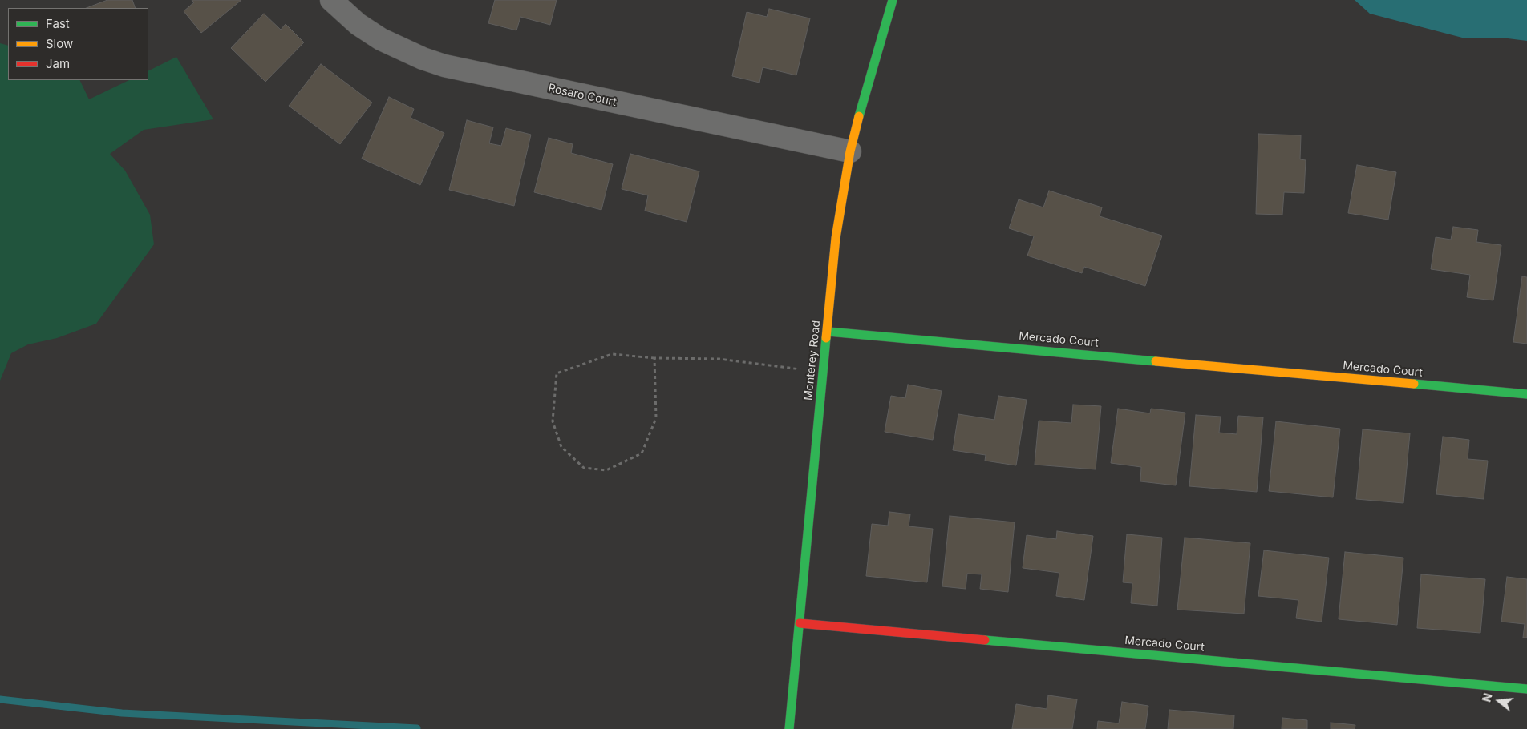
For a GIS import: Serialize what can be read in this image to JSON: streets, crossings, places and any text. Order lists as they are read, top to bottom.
{
  "streets": {
    "street": ["Rosaro Court", "Mercado Court", "Monterey Road"]
  },
  "crossings": [
    ["Rosaro Court", "Monterey Road"],
    ["Mercado Court", "Monterey Road"]
  ],
  "legend": ["Fast", "Slow", "Jam"],
  "north": "left"
}
